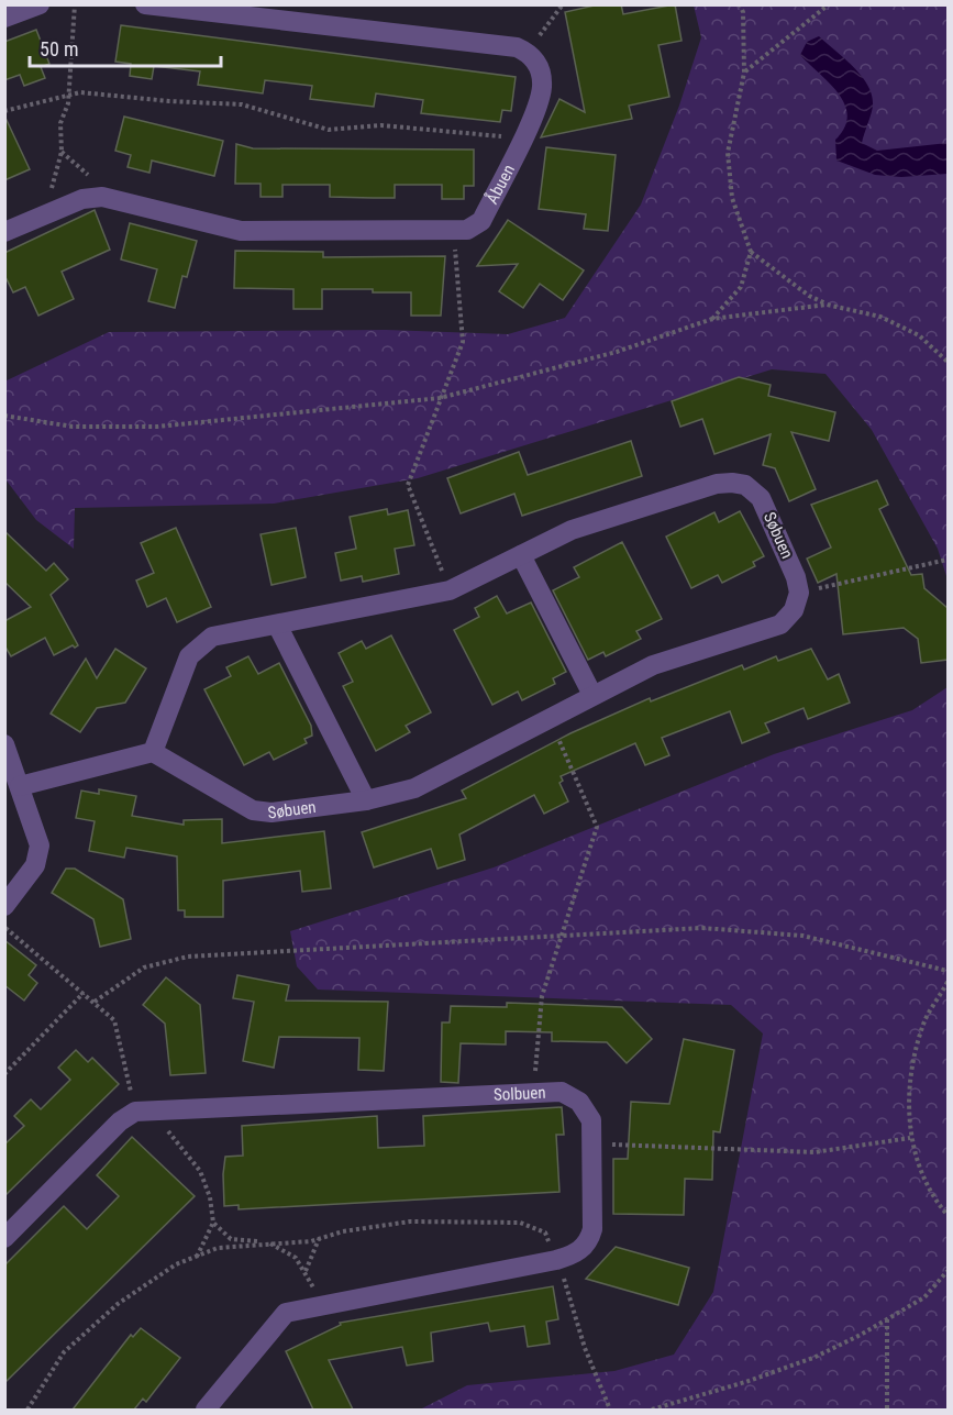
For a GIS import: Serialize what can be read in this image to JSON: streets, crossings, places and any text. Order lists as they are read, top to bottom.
{
  "streets": {
    "street": ["Åbuen", "Søbuen", "Solbuen"]
  },
  "scale_bar": "50 m"
}
